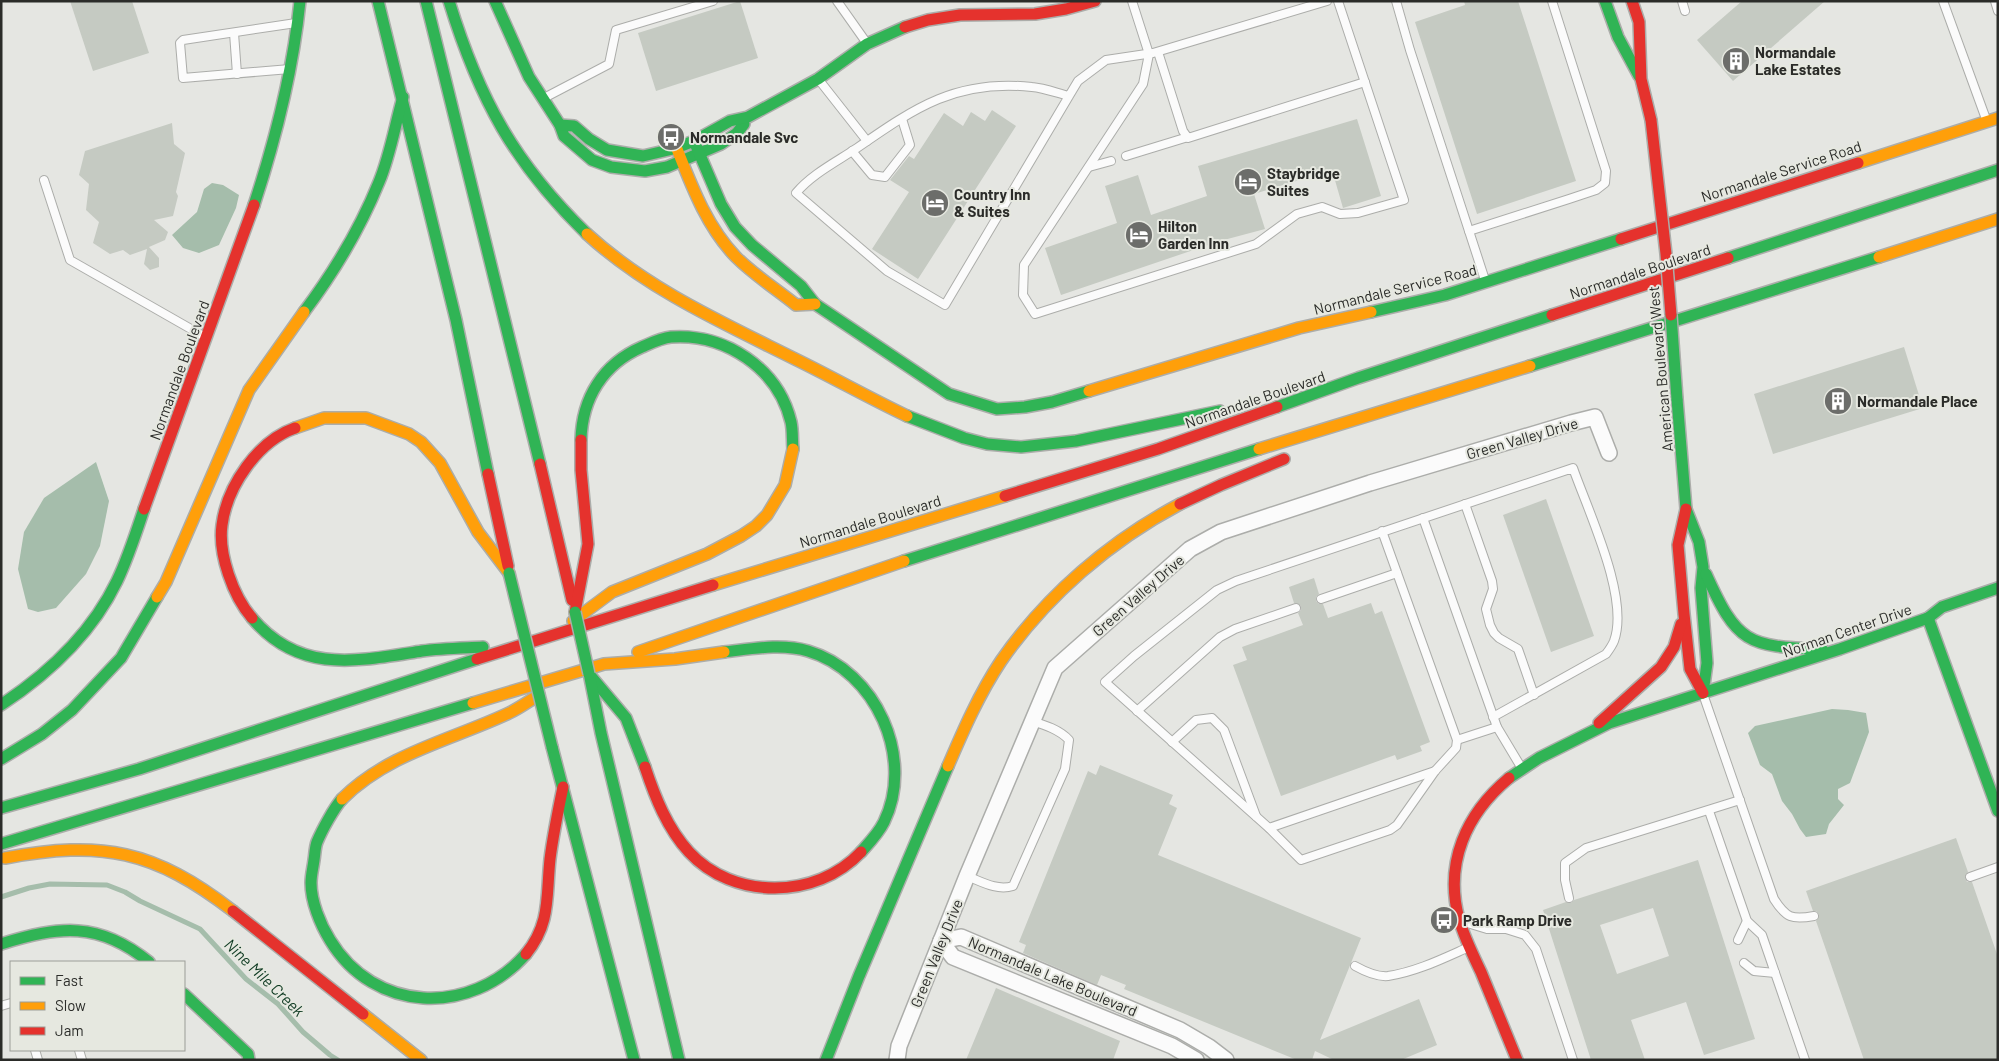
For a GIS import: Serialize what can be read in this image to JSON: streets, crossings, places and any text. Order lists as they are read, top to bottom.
{
  "streets": {
    "main road": [
      "Normandale Service Road",
      "Normandale Boulevard",
      "American Boulevard West",
      "Norman Center Drive"
    ],
    "street": ["Green Valley Drive", "Normandale Lake Boulevard"]
  },
  "crossings": [
    ["American Boulevard West", "Norman Center Drive"],
    ["Green Valley Drive", "Normandale Lake Boulevard"]
  ],
  "water": ["Nine Mile Creek"],
  "places": {
    "building": ["Normandale Lake Estates", "Normandale Place"],
    "bus stop": ["Normandale Svc", "Park Ramp Drive"],
    "hotel": ["Staybridge Suites", "Country Inn & Suites", "Hilton Garden Inn"]
  },
  "legend": ["Fast", "Slow", "Jam"]
}
